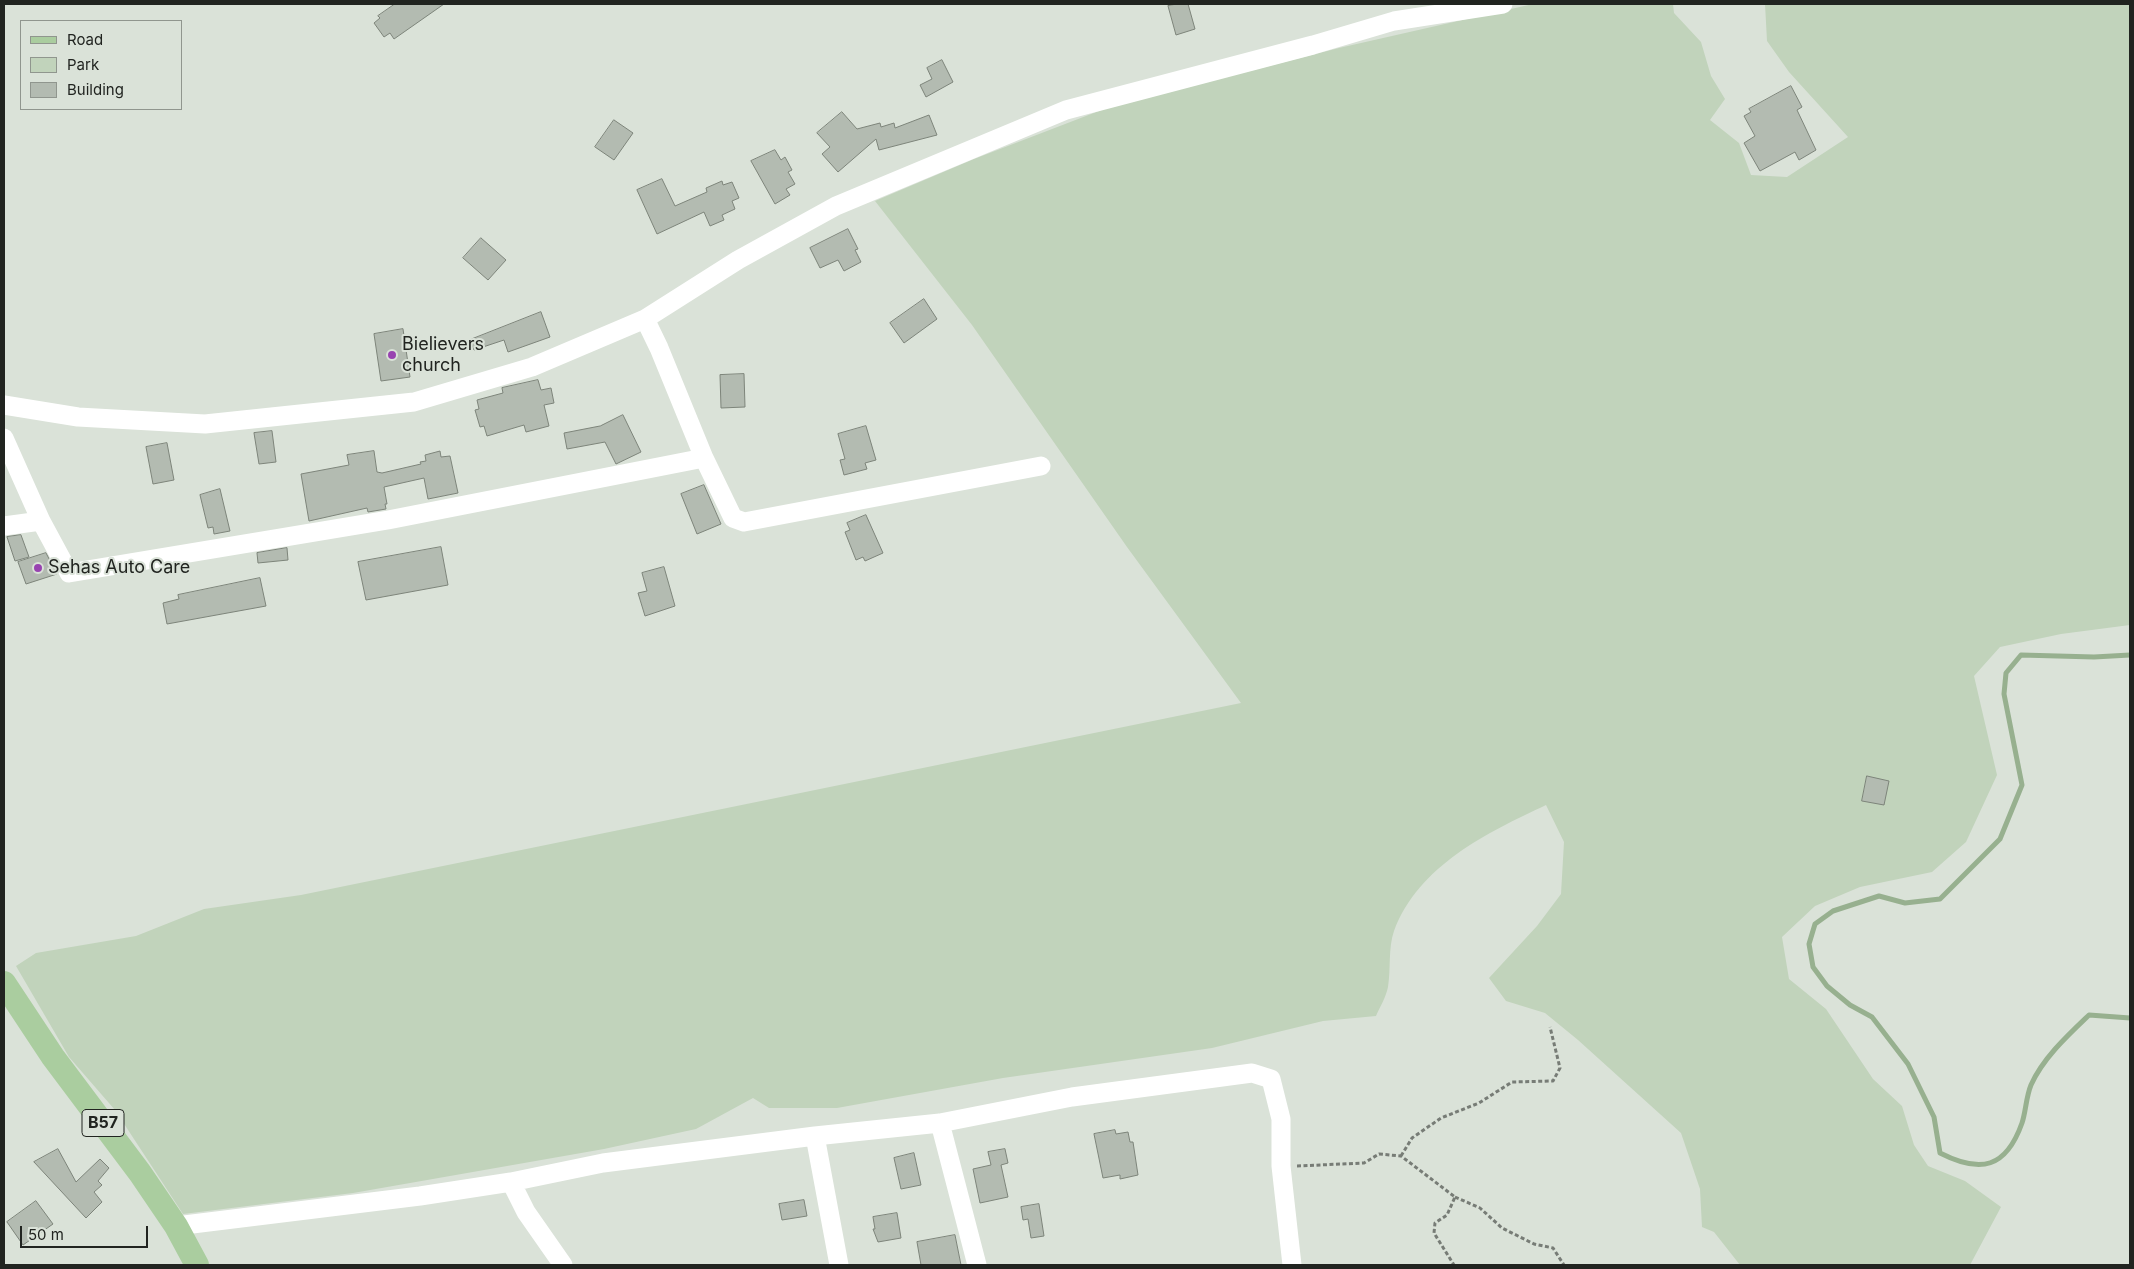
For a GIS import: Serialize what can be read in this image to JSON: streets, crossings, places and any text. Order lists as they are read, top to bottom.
{
  "streets": {
    "main road": ["B57"]
  },
  "places": ["Bielievers church", "Sehas Auto Care"],
  "legend": ["Road", "Park", "Building"],
  "scale_bar": "50 m"
}
